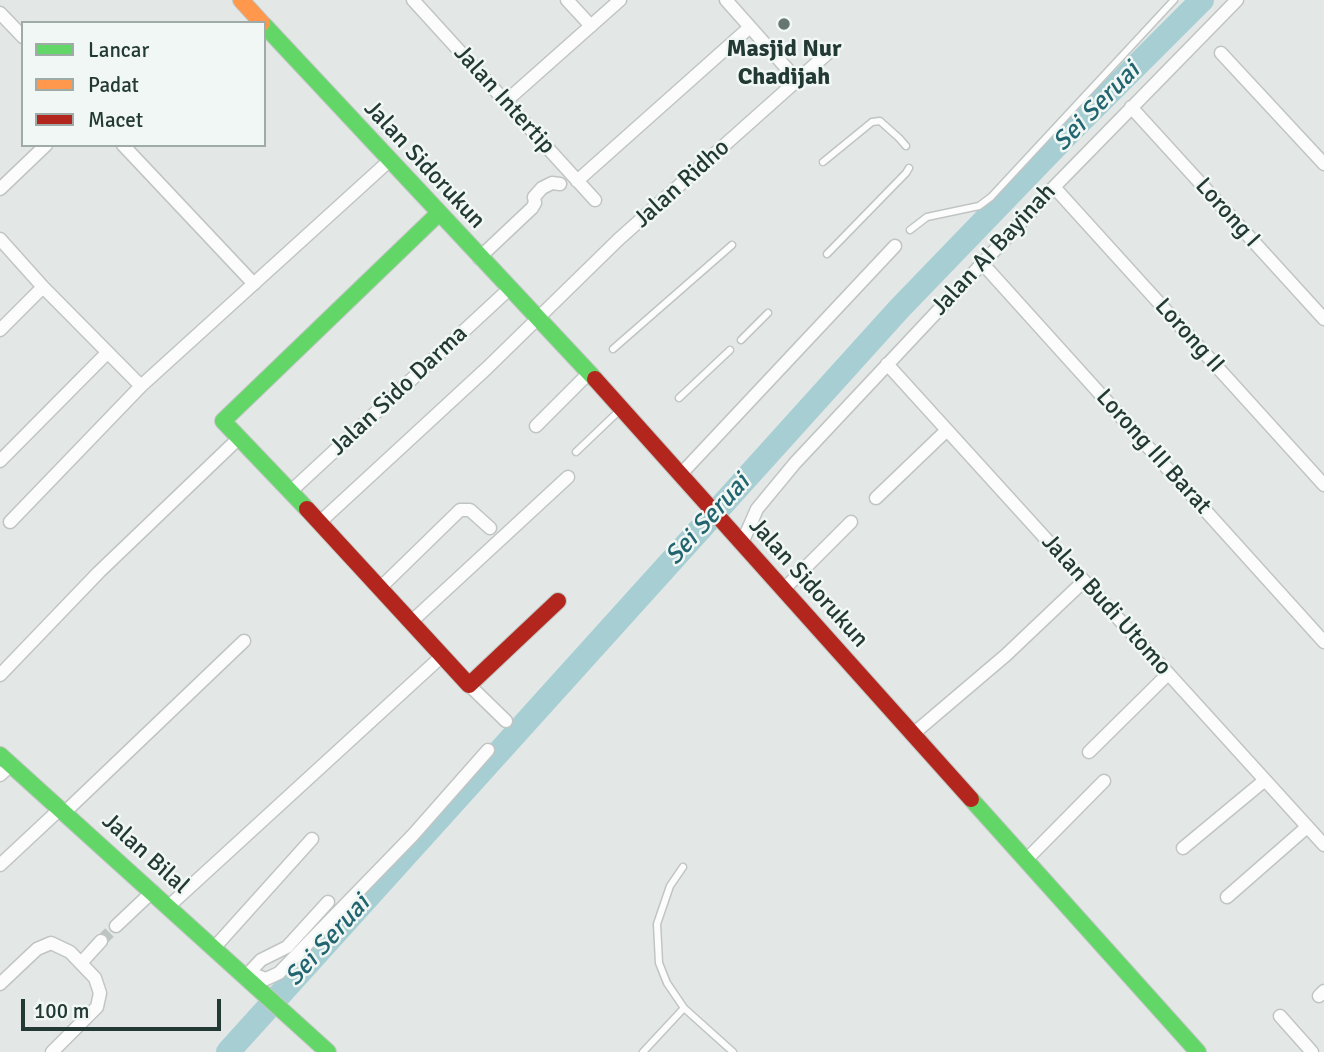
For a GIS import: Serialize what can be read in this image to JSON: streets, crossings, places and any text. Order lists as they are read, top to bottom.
{
  "streets": {
    "street": [
      "Jalan Intertip",
      "Jalan Sidorukun",
      "Jalan Ridho",
      "Lorong I",
      "Jalan AI Bayinah",
      "Lorong II",
      "Jalan Sido Darma",
      "Lorong III Barat",
      "Jalan Budi Utomo",
      "Jalan Bilal"
    ]
  },
  "crossings": [
    ["Jalan Sidorukun", "Jalan Ridho"],
    ["Jalan Sidorukun", "Jalan AI Bayinah"],
    ["Jalan Sidorukun", "Jalan Sido Darma"],
    ["Lorong I", "Jalan AI Bayinah"],
    ["Jalan AI Bayinah", "Lorong II"],
    ["Jalan AI Bayinah", "Lorong III Barat"],
    ["Jalan AI Bayinah", "Jalan Budi Utomo"]
  ],
  "water": ["Sei Seruai"],
  "places": ["Masjid Nur Chadijah"],
  "legend": ["Lancar", "Padat", "Macet"],
  "scale_bar": "100 m"
}
